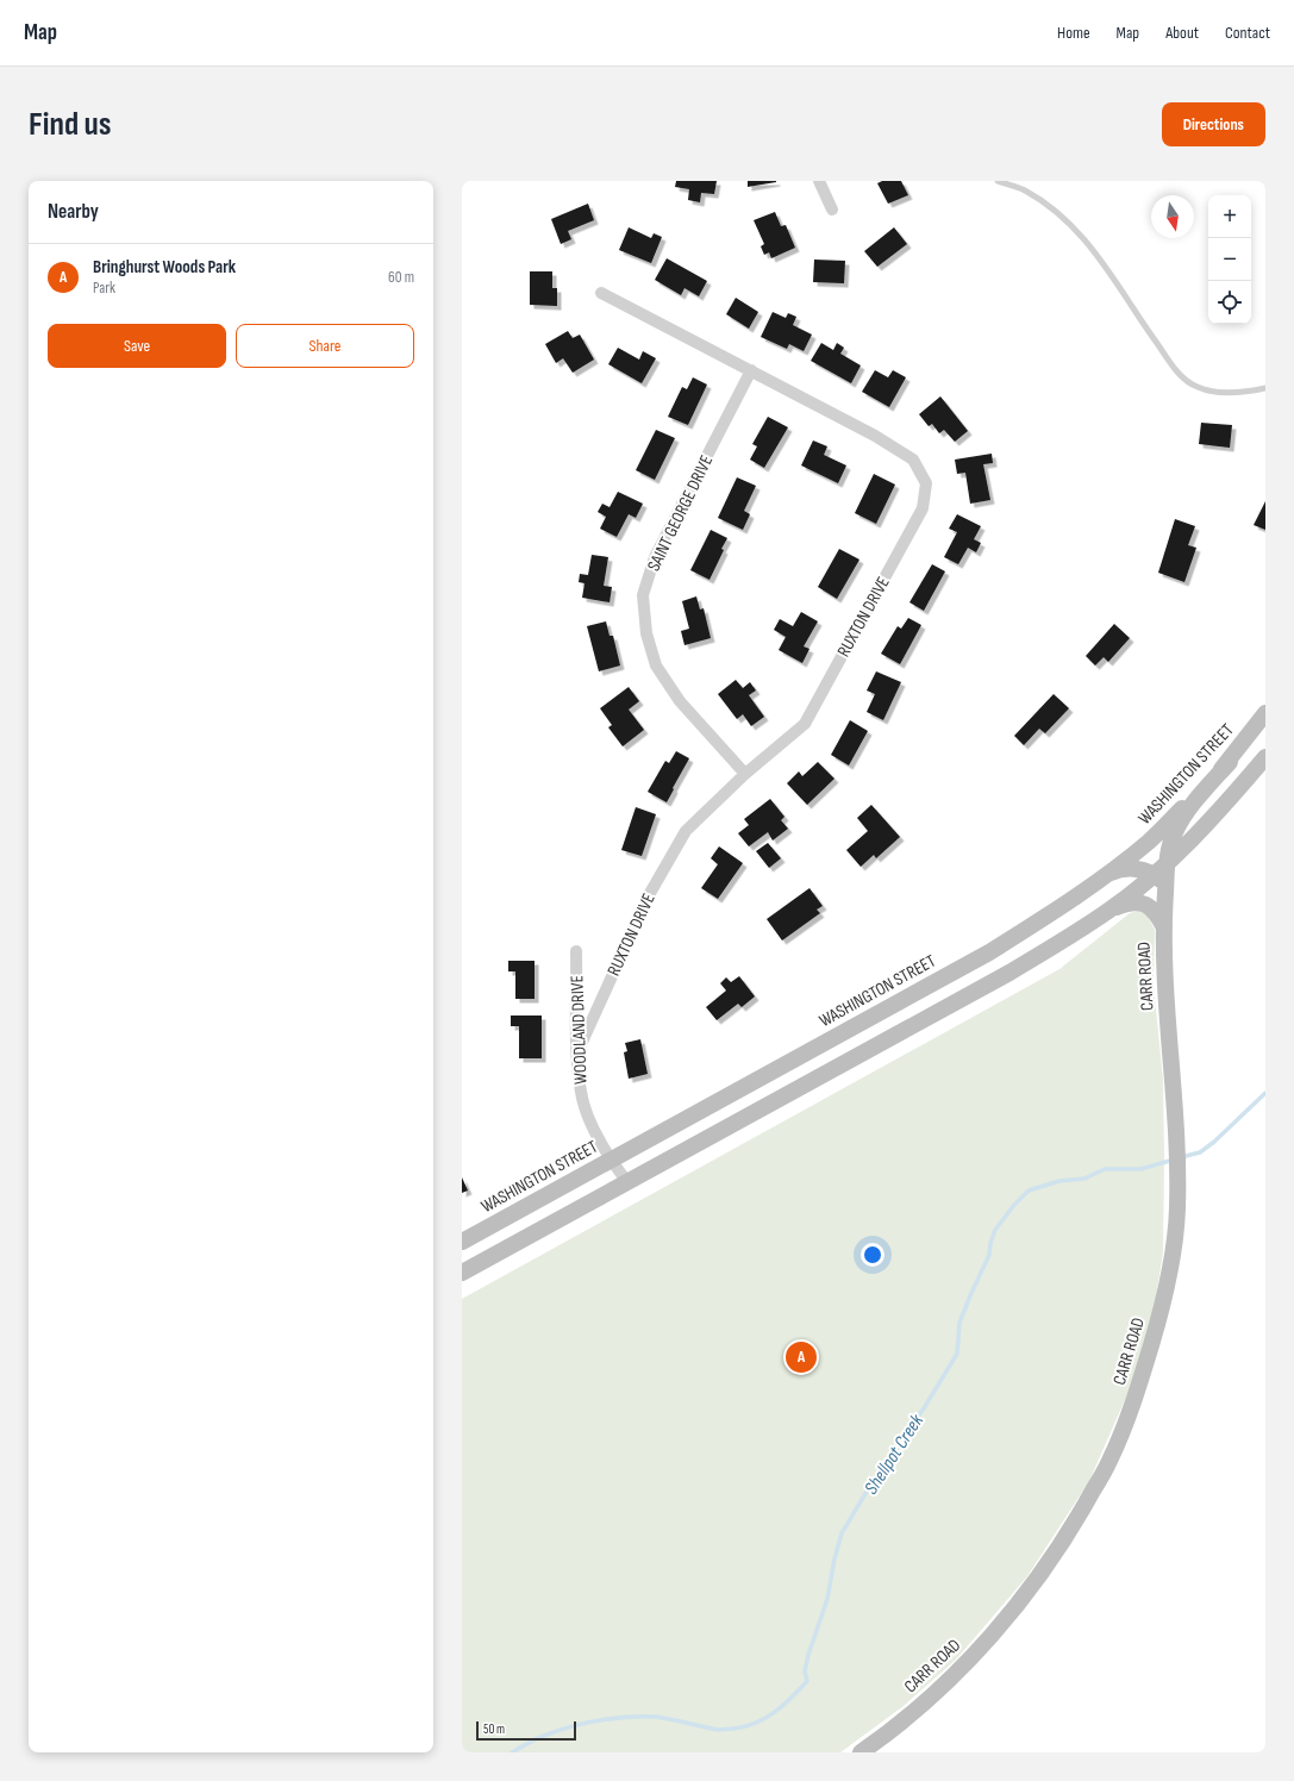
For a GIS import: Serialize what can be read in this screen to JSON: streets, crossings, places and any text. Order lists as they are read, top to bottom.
{
  "streets": {
    "main road": ["WASHINGTON STREET", "CARR ROAD"],
    "street": ["SAINT GEORGE DRIVE", "RUXTON DRIVE", "WOODLAND DRIVE"]
  },
  "crossings": [
    ["SAINT GEORGE DRIVE", "RUXTON DRIVE"],
    ["RUXTON DRIVE", "WOODLAND DRIVE"],
    ["WASHINGTON STREET", "CARR ROAD"],
    ["WASHINGTON STREET", "WOODLAND DRIVE"]
  ],
  "water": ["Shellpot Creek"],
  "scale_bar": "50 m",
  "north": "bottom",
  "page": {
    "header": "Map",
    "nav": [
      "Home",
      "Map",
      "About",
      "Contact"
    ],
    "buttons": [
      "Directions",
      ["Save", "Share"]
    ],
    "title": "Find us",
    "heading": "Nearby",
    "map_buttons": ["+", "−"],
    "list": [
      {
        "mark": "A",
        "name": "Bringhurst Woods Park",
        "note": "Park",
        "value": "60 m"
      }
    ],
    "pins": "A",
    "scale": "50 m"
  }
}
